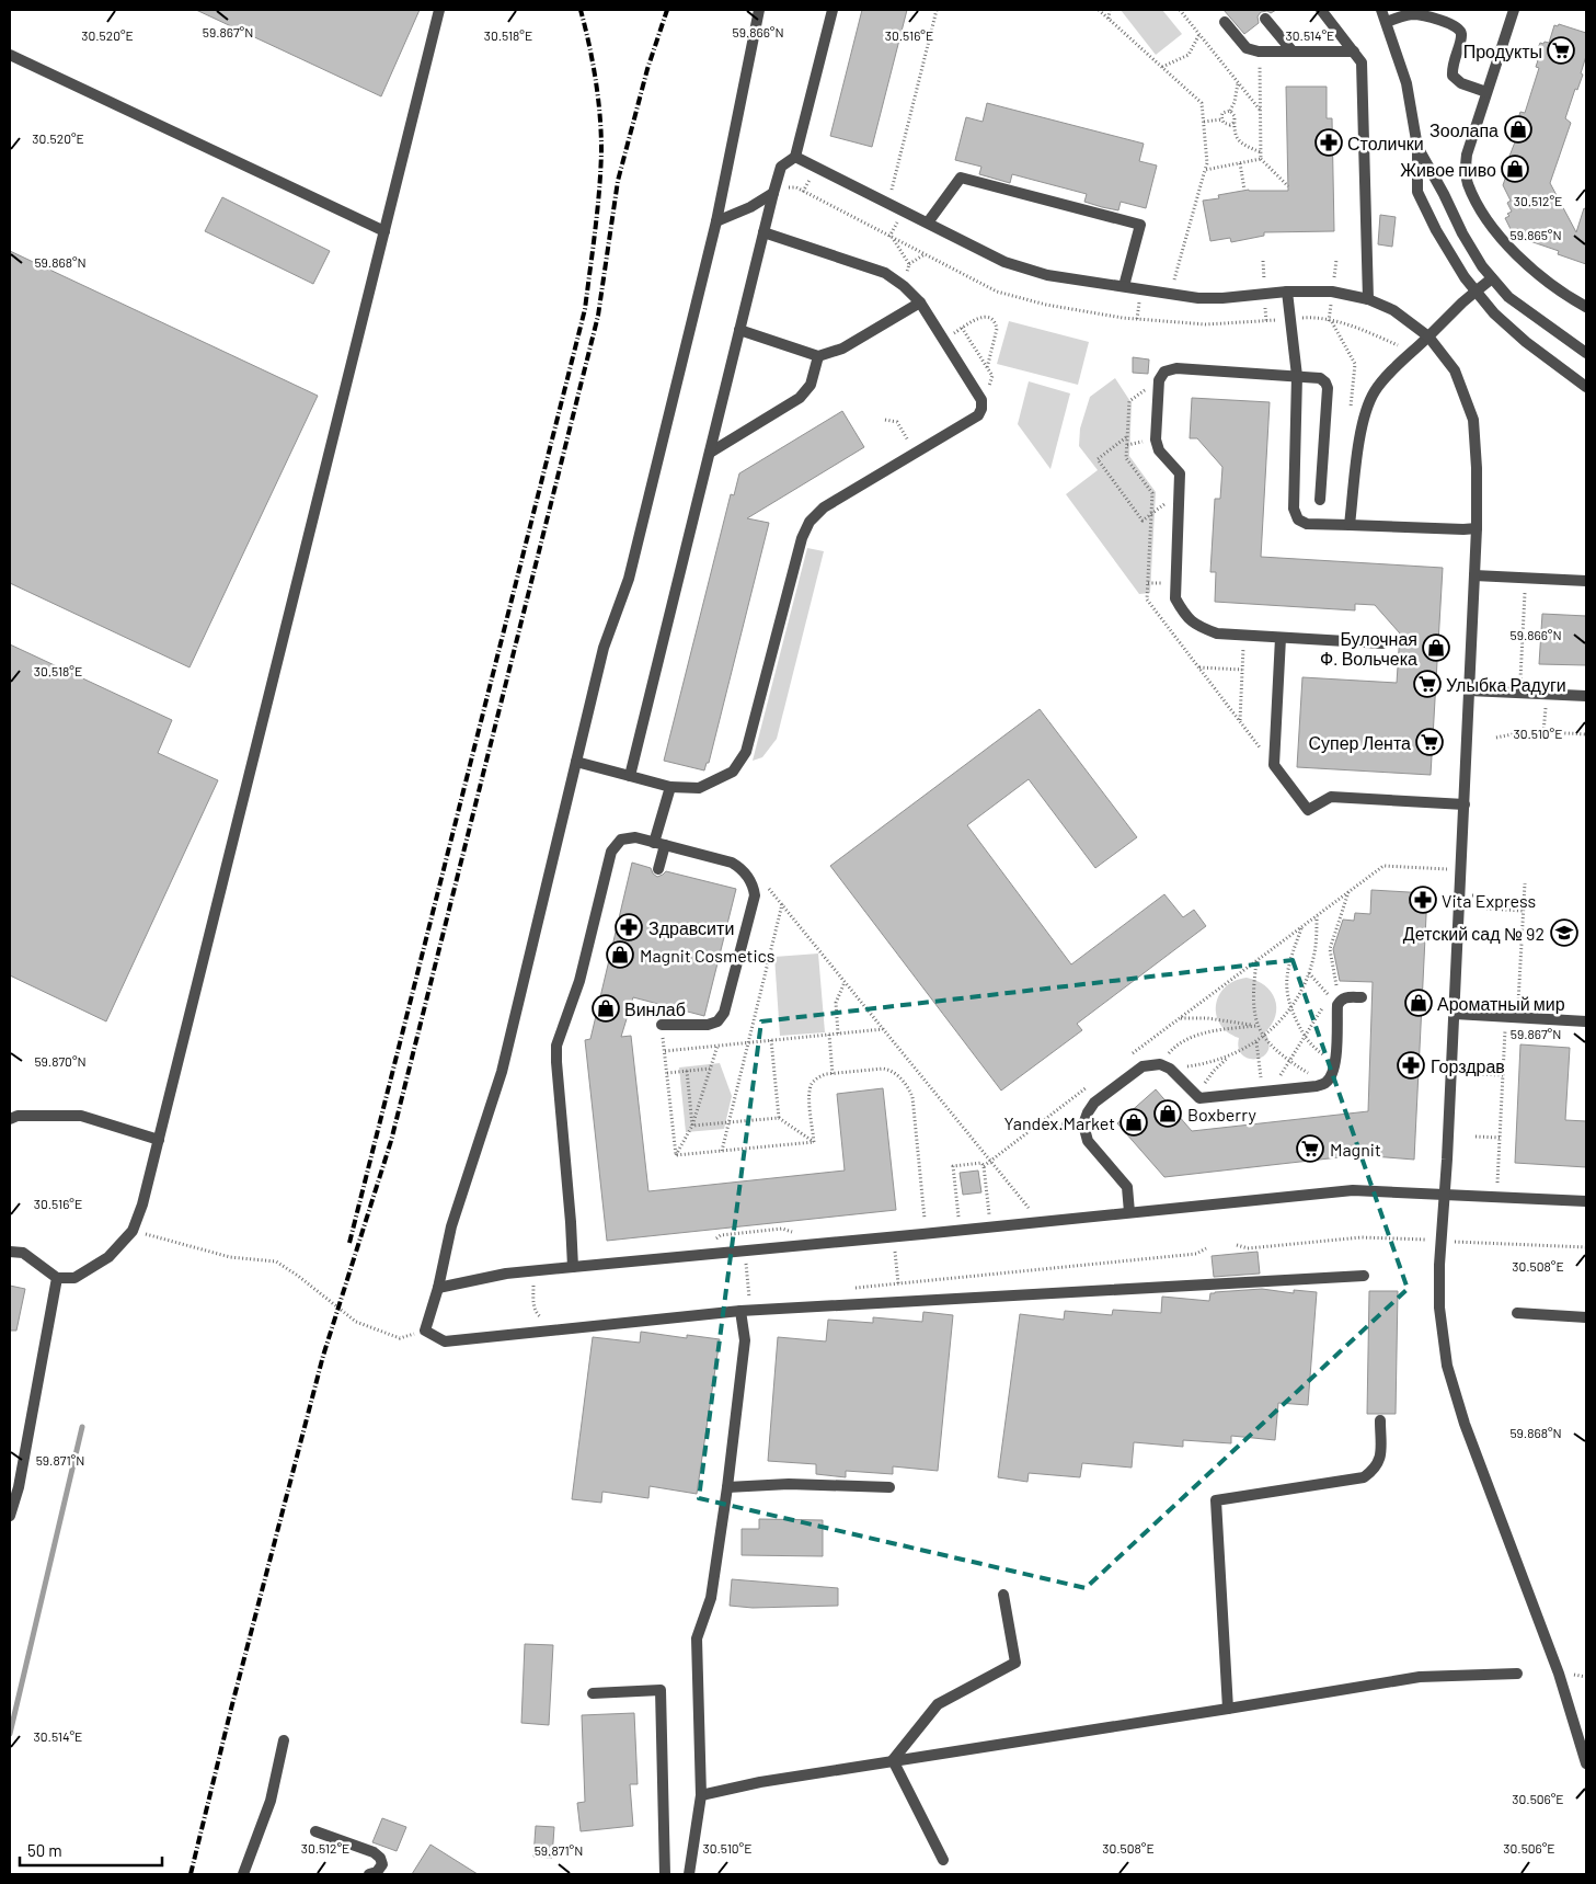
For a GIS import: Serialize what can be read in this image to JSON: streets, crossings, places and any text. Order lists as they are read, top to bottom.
{
  "places": {
    "supermarket": [
      "Продукты",
      "Улыбка Радуги",
      "Супер Лента",
      "Magnit"
    ],
    "shop": [
      "Зоолапа",
      "Живое пиво",
      "Булочная Ф. Вольчека",
      "Magnit Cosmetics",
      "Ароматный мир",
      "Винлаб",
      "Boxberry",
      "Yandex.Market"
    ],
    "pharmacy": [
      "Столички",
      "Vita Express",
      "Здравсити",
      "Горздрав"
    ],
    "school or university": ["Детский сад № 92"]
  },
  "scale_bar": "50 m",
  "coordinates": [
    "59.867°N",
    "59.866°N",
    "30.520°E",
    "30.518°E",
    "30.516°E",
    "30.514°E",
    "30.512°E",
    "59.865°N",
    "59.868°N",
    "30.510°E",
    "59.870°N",
    "30.508°E",
    "59.871°N",
    "30.506°E"
  ]
}
